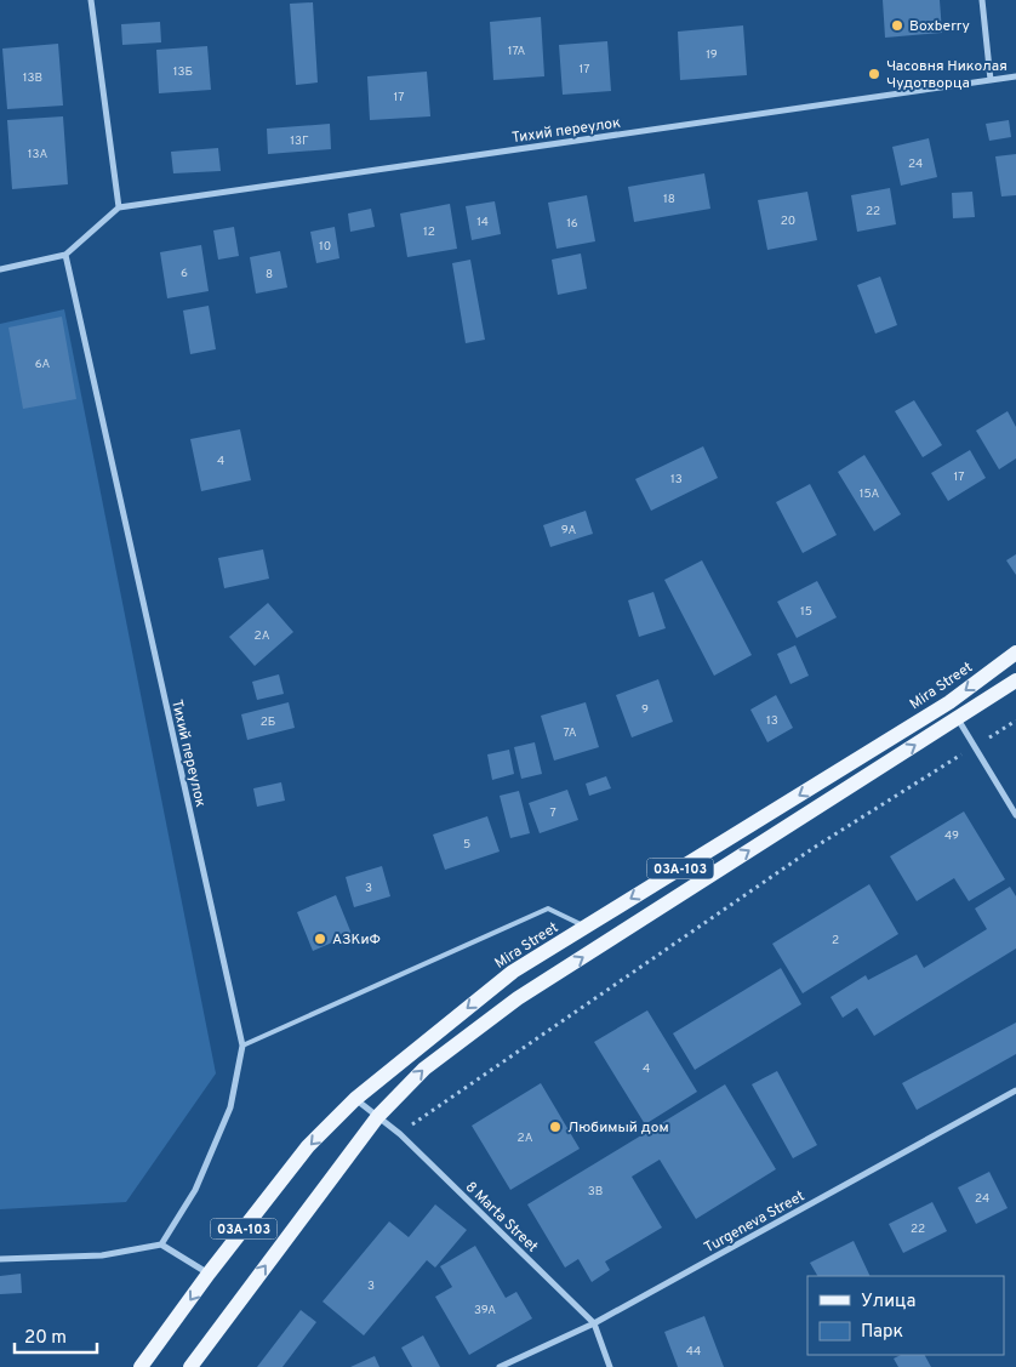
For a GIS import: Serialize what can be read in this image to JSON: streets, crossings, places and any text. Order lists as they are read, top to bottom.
{
  "streets": {
    "main road": ["Mira Street", "03А-103"],
    "street": ["Тихий переулок", "8 Marta Street", "Turgeneva Street"]
  },
  "crossings": [
    ["Mira Street", "8 Marta Street"],
    ["03А-103", "8 Marta Street"],
    ["8 Marta Street", "Turgeneva Street"]
  ],
  "places": [
    "Boxberry",
    "Часовня Николая Чудотворца",
    "АЗКиФ",
    "Любимый дом"
  ],
  "house_numbers": [
    "17А",
    "19",
    "17",
    "13Б",
    "13В",
    "17",
    "13Г",
    "13А",
    "24",
    "18",
    "22",
    "20",
    "14",
    "16",
    "12",
    "10",
    "6",
    "8",
    "6А",
    "4",
    "17",
    "13",
    "15А",
    "9А",
    "15",
    "2А",
    "9",
    "13",
    "2Б",
    "7А",
    "7",
    "49",
    "5",
    "3",
    "2",
    "4",
    "2А",
    "3В",
    "24",
    "22",
    "3",
    "39А",
    "44"
  ],
  "legend": ["Улица", "Парк"],
  "scale_bar": "20 m"
}
